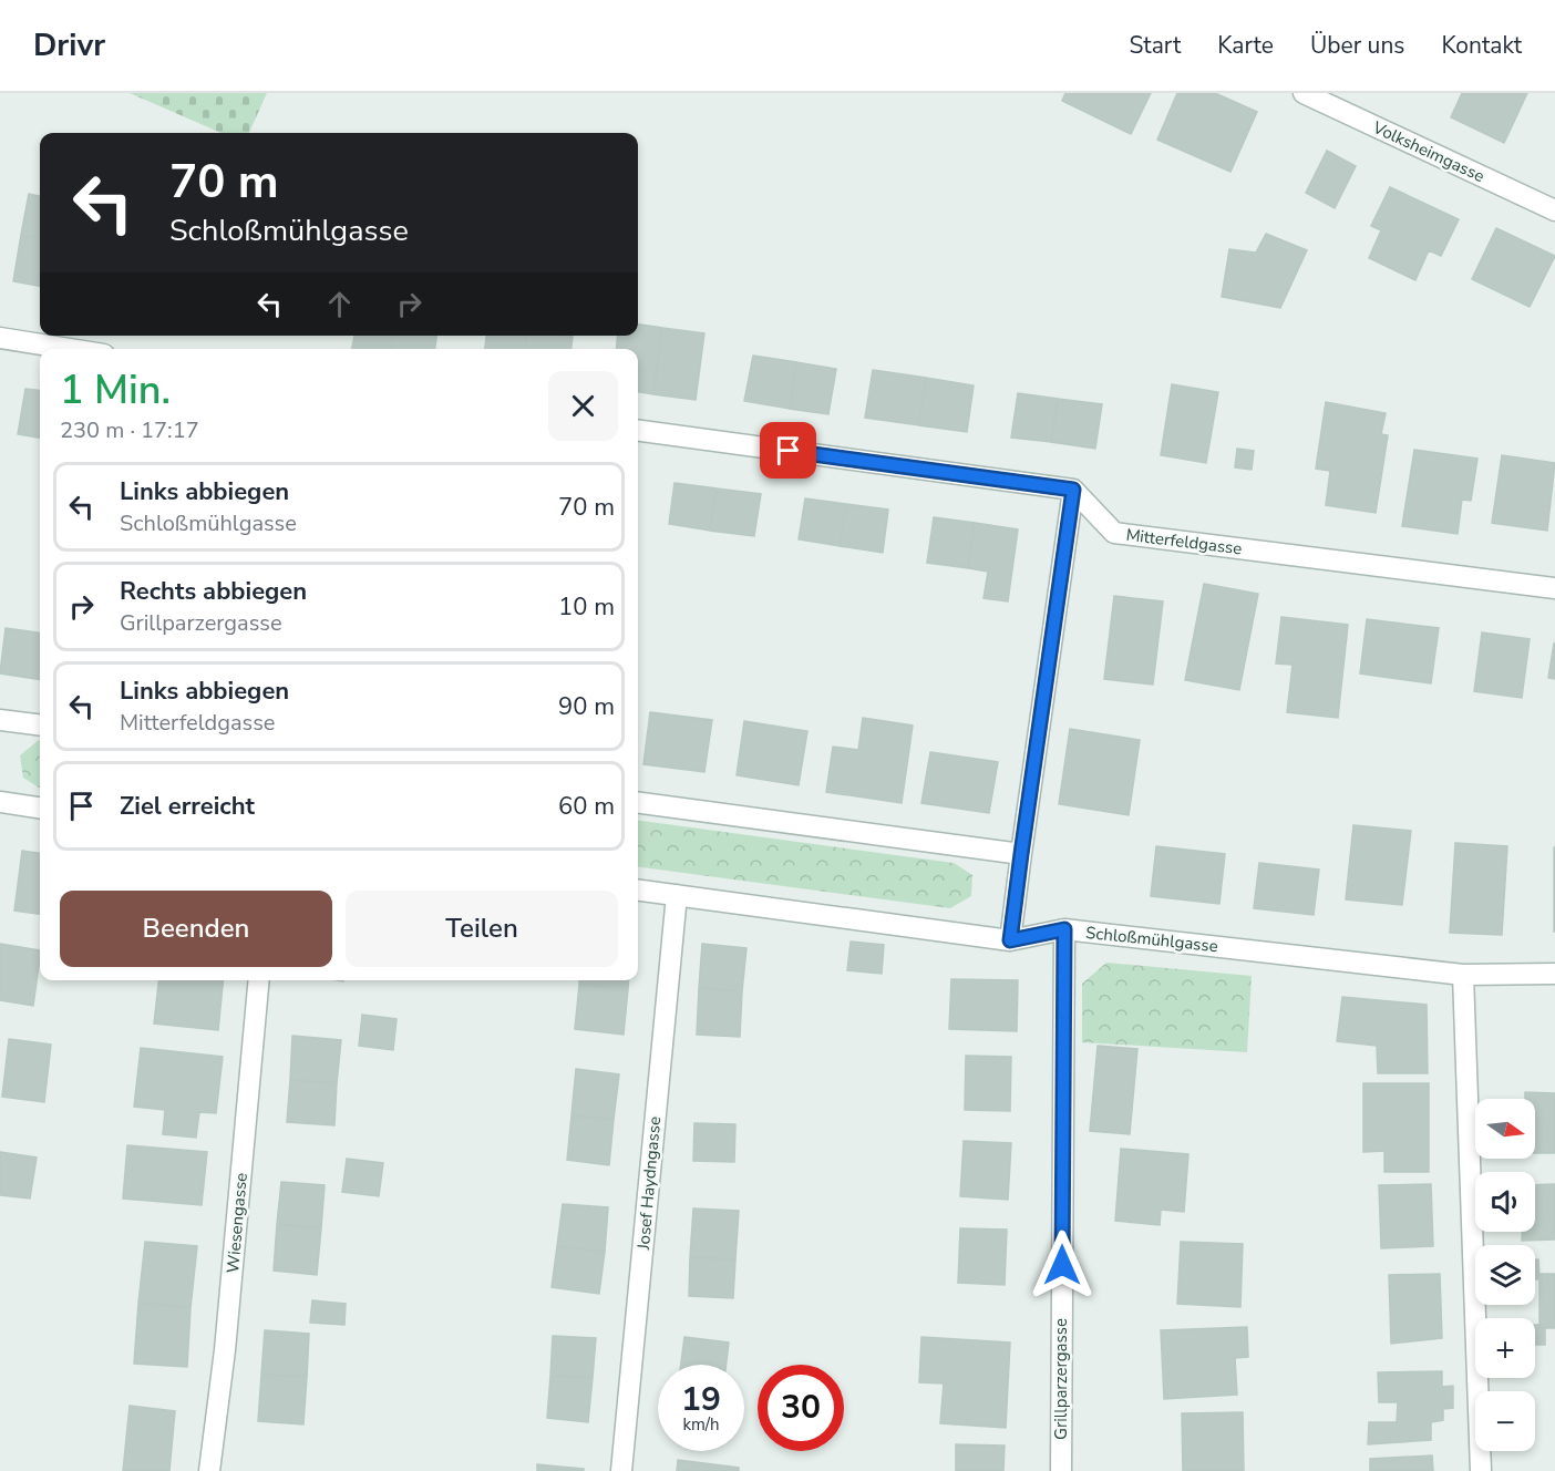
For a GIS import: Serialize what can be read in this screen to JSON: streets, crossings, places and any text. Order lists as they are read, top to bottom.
{
  "streets": {
    "street": [
      "Volksheimgasse",
      "Mitterfeldgasse",
      "Schloßmühlgasse",
      "Josef Haydngasse",
      "Wiesengasse",
      "Grillparzergasse"
    ]
  },
  "crossings": [
    ["Schloßmühlgasse", "Josef Haydngasse"],
    ["Schloßmühlgasse", "Grillparzergasse"]
  ],
  "north": "right",
  "page": {
    "header": "Drivr",
    "nav": [
      "Start",
      "Karte",
      "Über uns",
      "Kontakt"
    ],
    "turn": ["70 m", "Schloßmühlgasse"],
    "heading": ["1 Min.", "230 m · 17:17"],
    "list": [
      {
        "name": "Links abbiegen",
        "note": "Schloßmühlgasse",
        "value": "70 m"
      },
      {
        "name": "Rechts abbiegen",
        "note": "Grillparzergasse",
        "value": "10 m"
      },
      {
        "name": "Links abbiegen",
        "note": "Mitterfeldgasse",
        "value": "90 m"
      },
      {
        "name": "Ziel erreicht",
        "value": "60 m"
      }
    ],
    "buttons": ["Beenden", "Teilen"],
    "map_buttons": ["+", "−"],
    "speed": "19 km/h",
    "limit": "30"
  }
}
